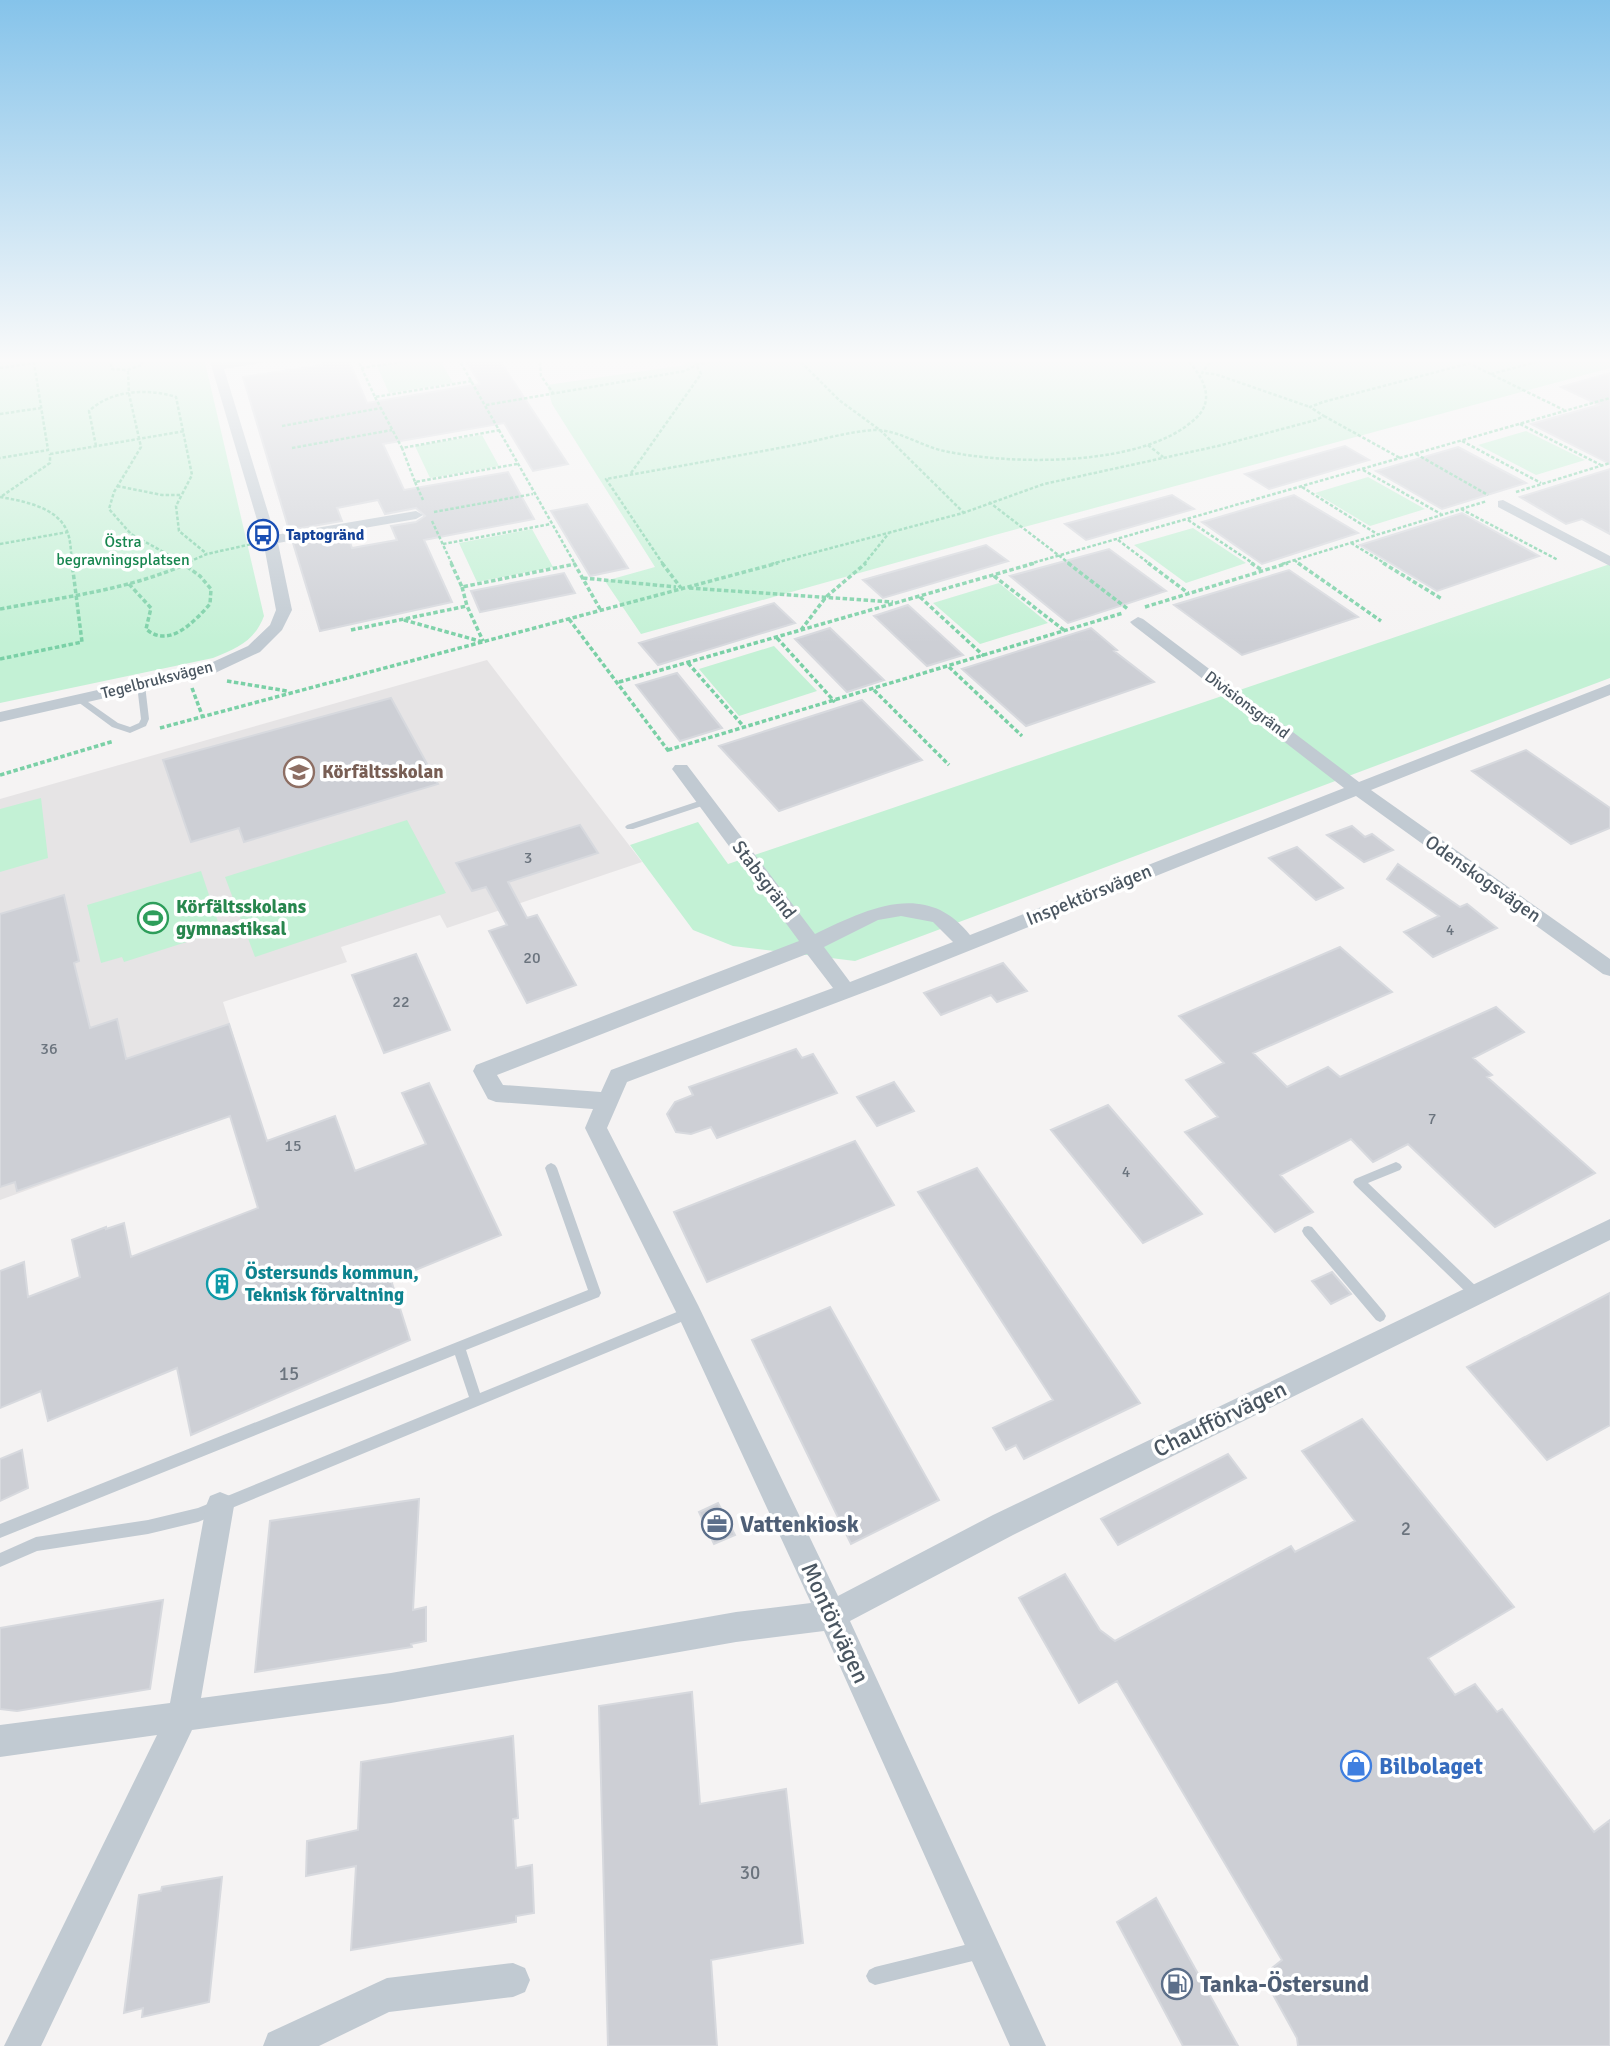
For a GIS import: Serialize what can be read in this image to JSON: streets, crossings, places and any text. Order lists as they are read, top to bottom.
{
  "streets": {
    "street": [
      "Tegelbruksvägen",
      "Divisionsgränd",
      "Odenskogsvägen",
      "Stabsgränd",
      "Inspektörsvägen",
      "Chaufförvägen",
      "Montörvägen"
    ]
  },
  "crossings": [
    ["Divisionsgränd", "Odenskogsvägen"],
    ["Divisionsgränd", "Inspektörsvägen"],
    ["Odenskogsvägen", "Inspektörsvägen"],
    ["Stabsgränd", "Inspektörsvägen"],
    ["Inspektörsvägen", "Montörvägen"],
    ["Chaufförvägen", "Montörvägen"]
  ],
  "parks": ["Östra begravningsplatsen"],
  "places": {
    "bus stop": ["Taptogränd"],
    "school or university": ["Körfältsskolan"],
    "sports": ["Körfältsskolans gymnastiksal"],
    "building": ["Östersunds kommun, Teknisk förvaltning"],
    "office": ["Vattenkiosk"],
    "shop": ["Bilbolaget"],
    "fuel station": ["Tanka-Östersund"]
  },
  "house_numbers": [
    "3",
    "4",
    "20",
    "22",
    "36",
    "7",
    "15",
    "4",
    "15",
    "2",
    "30"
  ]
}
